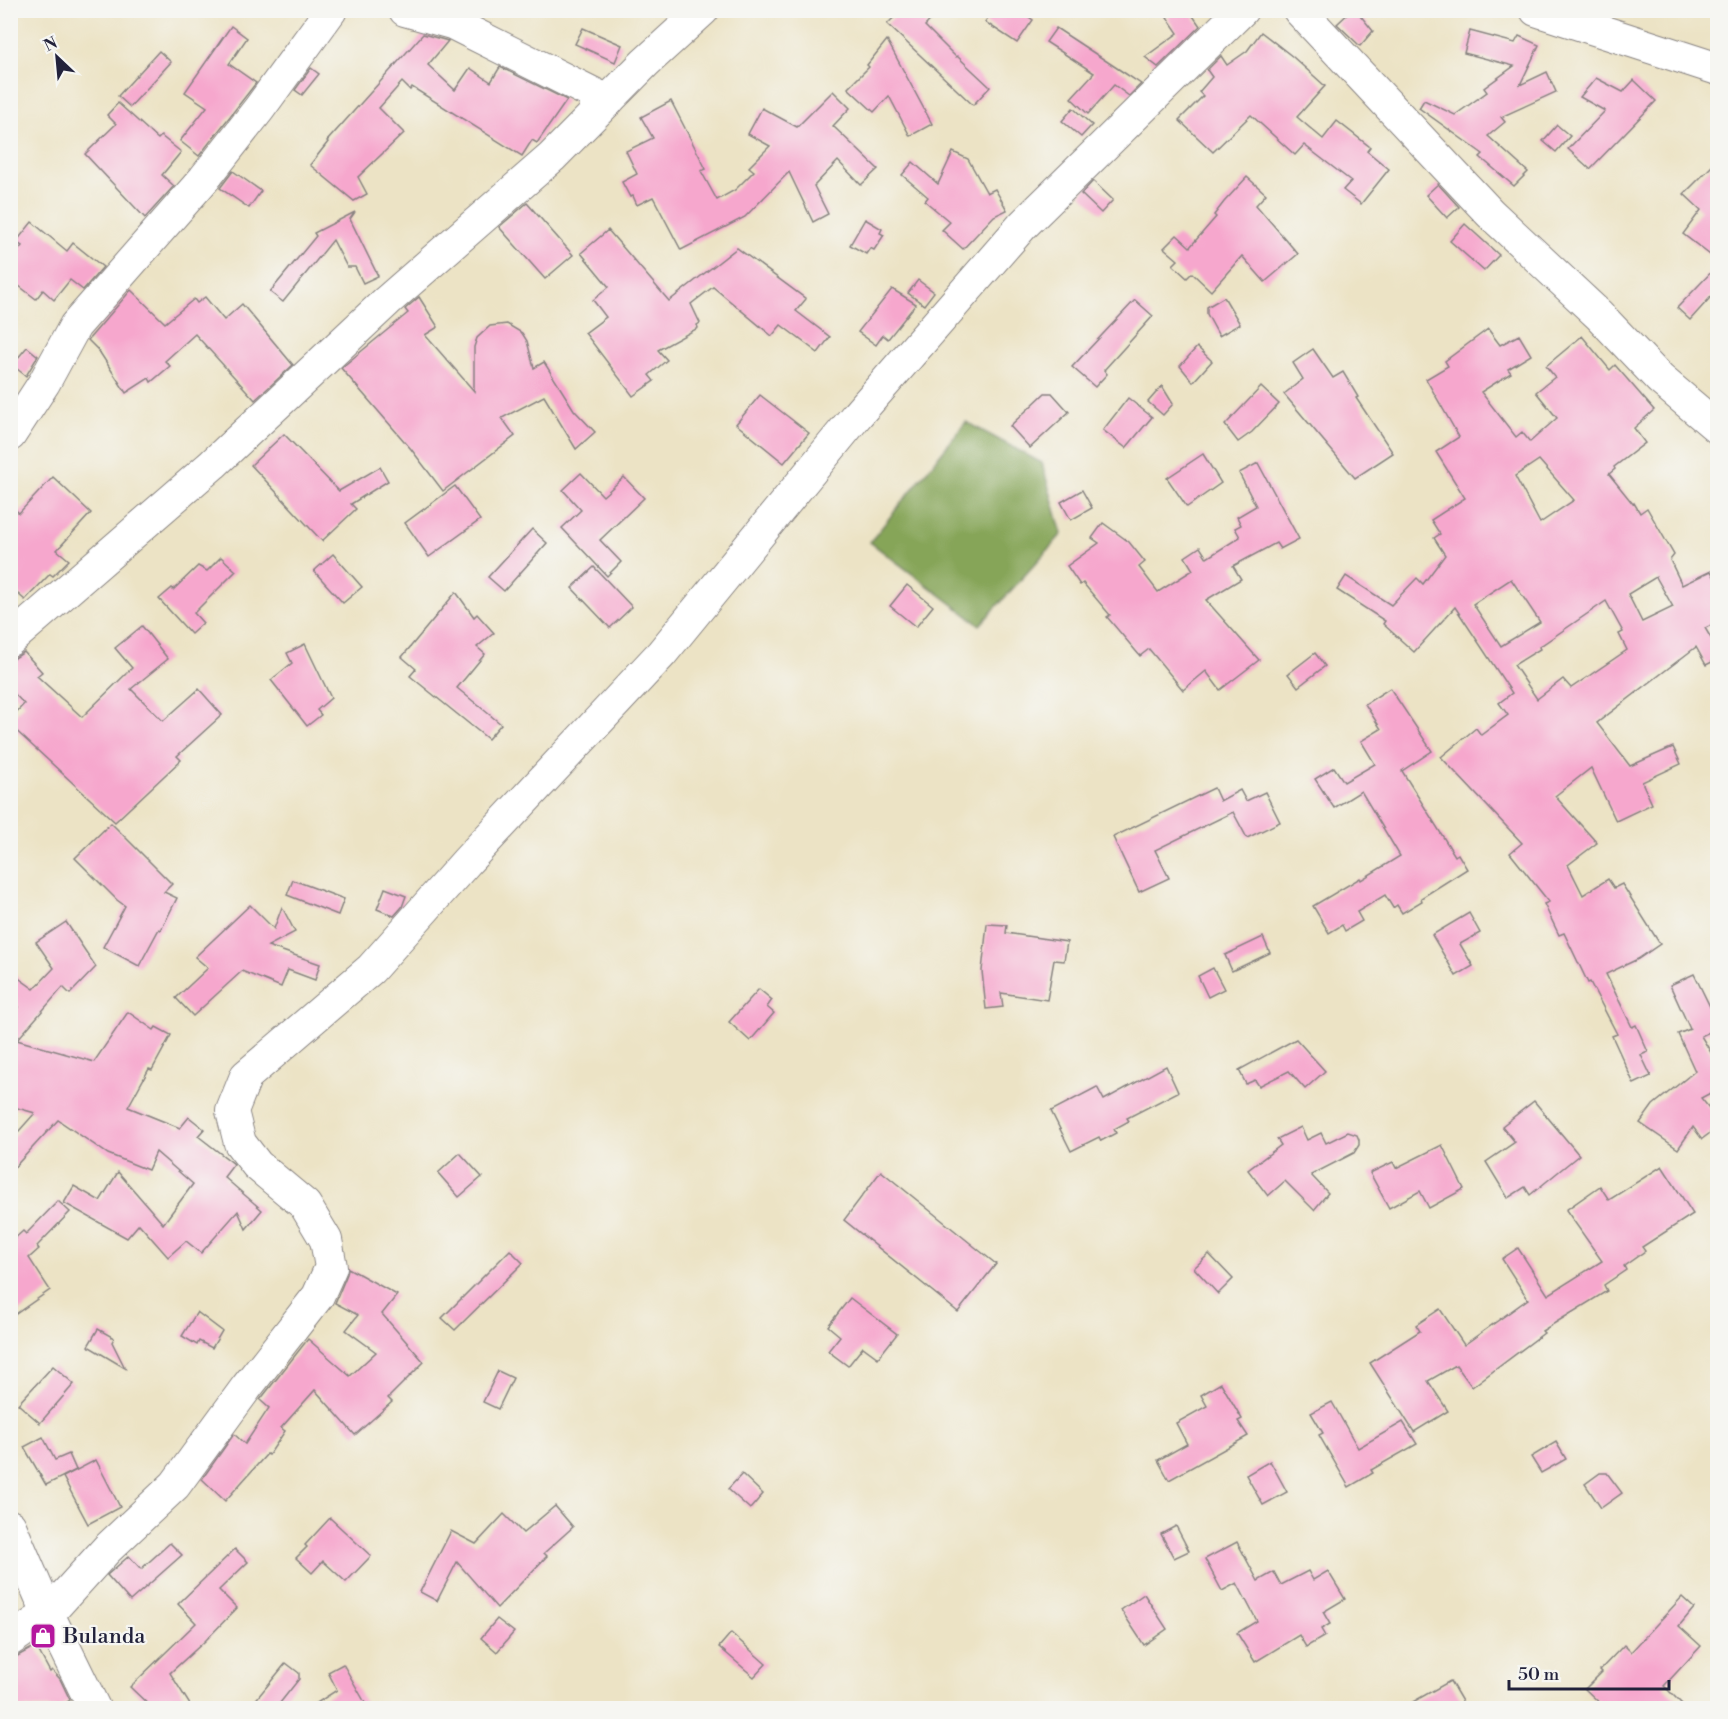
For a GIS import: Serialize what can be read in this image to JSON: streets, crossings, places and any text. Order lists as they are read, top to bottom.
{
  "places": {
    "shop": ["Bulanda"]
  },
  "scale_bar": "50 m",
  "north": "top left"
}
